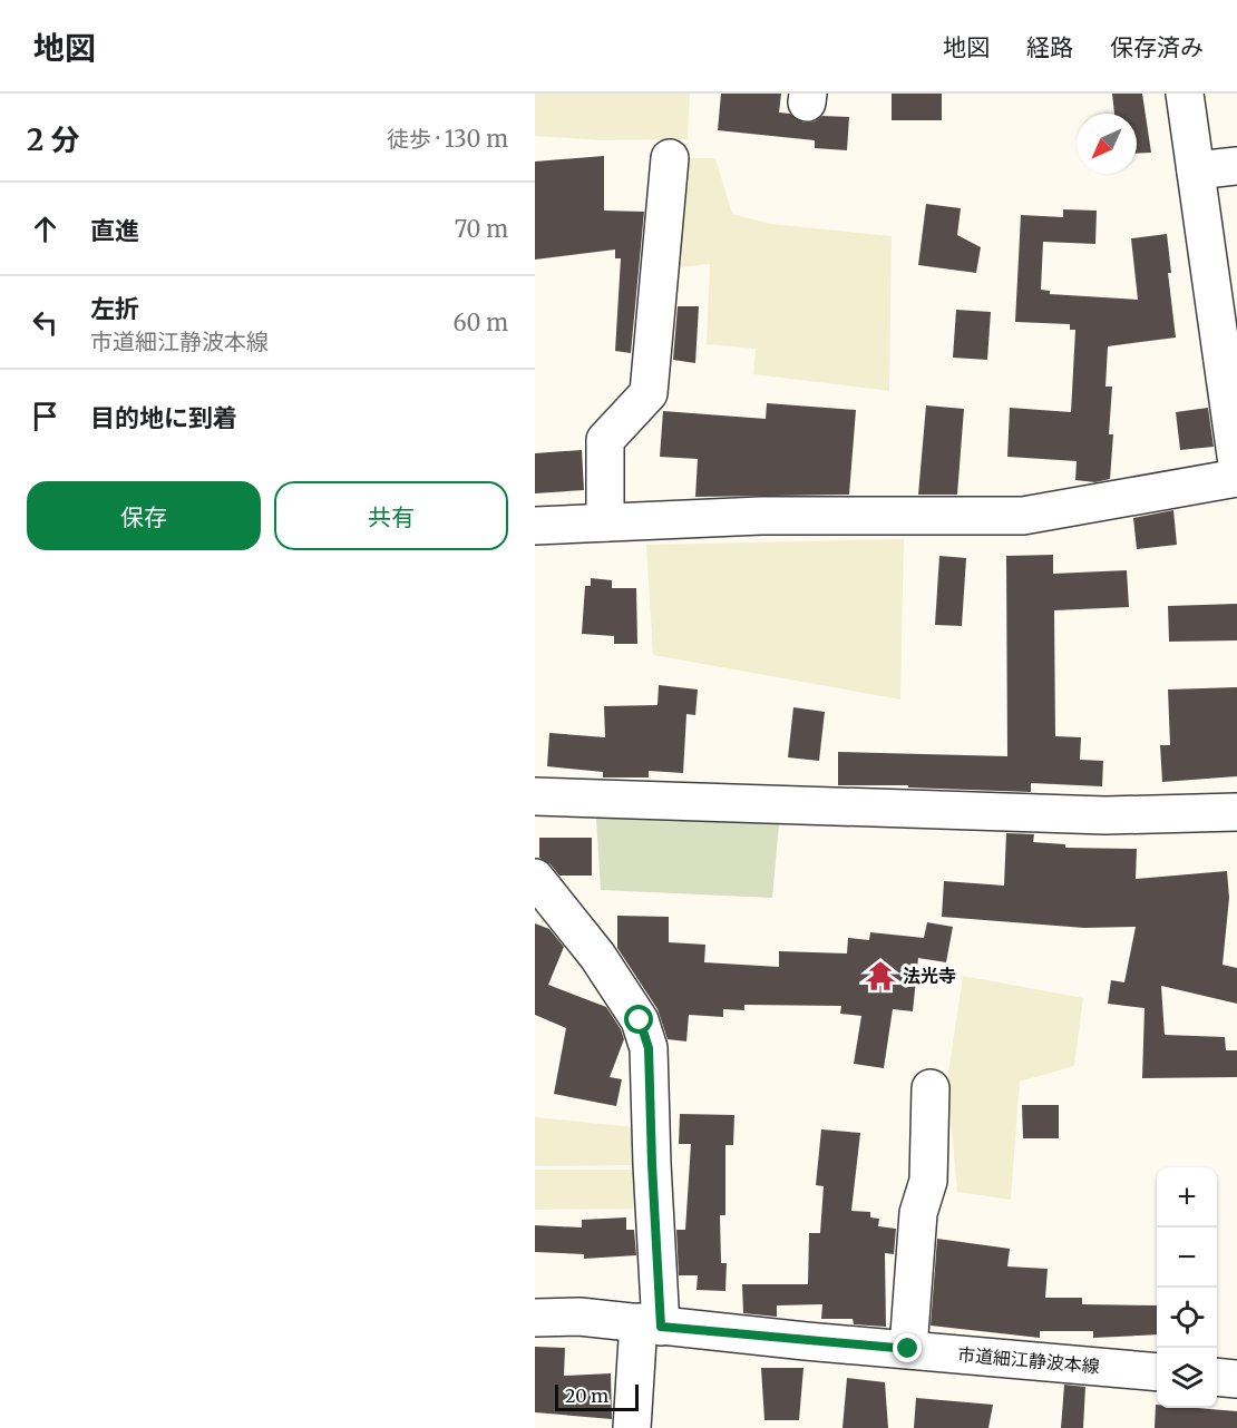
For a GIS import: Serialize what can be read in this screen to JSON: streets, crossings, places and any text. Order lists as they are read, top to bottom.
{
  "streets": {
    "street": ["市道細江静波本線"]
  },
  "places": {
    "temple": ["法光寺"]
  },
  "scale_bar": "20 m",
  "north": "bottom left",
  "page": {
    "header": "地図",
    "nav": ["地図", "経路", "保存済み"],
    "heading": ["2 分", "徒歩 · 130 m"],
    "list": [
      ["直進", "70 m"],
      ["左折", "市道細江静波本線", "60 m"],
      "目的地に到着"
    ],
    "buttons": ["保存", "共有"],
    "map_buttons": ["+", "−"],
    "scale": "20 m"
  }
}
